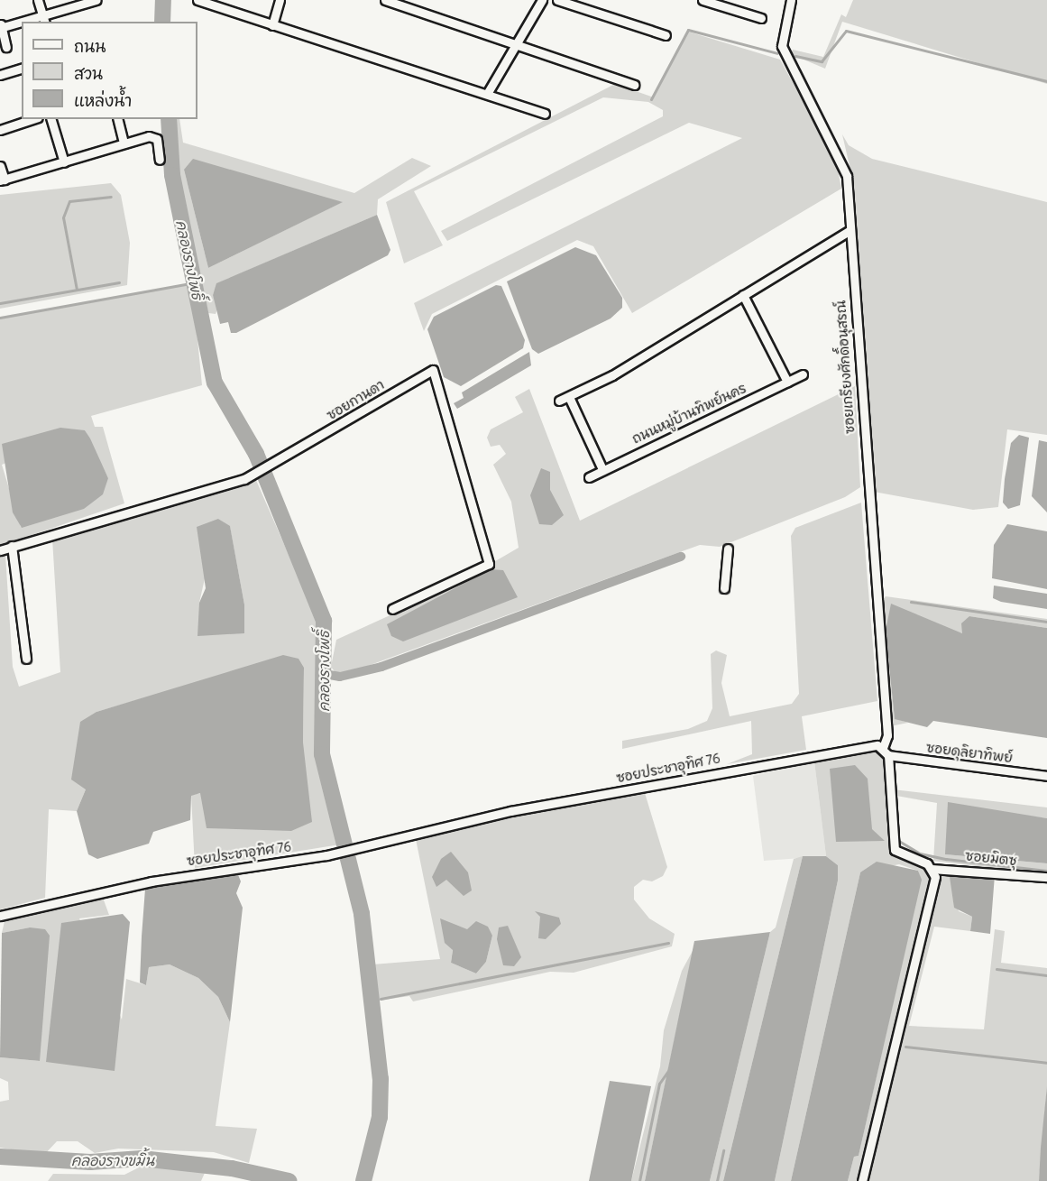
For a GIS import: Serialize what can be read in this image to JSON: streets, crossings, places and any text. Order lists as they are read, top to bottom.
{
  "streets": {
    "street": [
      "ซอยเกรียงศักดิ์อนุสรณ์",
      "ซอยกานดา",
      "ถนนหมู่บ้านทิพย์นคร",
      "ซอยดุลิยาทิพย์",
      "ซอยประชาอุทิศ 76",
      "ซอยมิตซุ"
    ]
  },
  "crossings": [
    ["ซอยเกรียงศักดิ์อนุสรณ์", "ซอยดุลิยาทิพย์"],
    ["ซอยเกรียงศักดิ์อนุสรณ์", "ซอยประชาอุทิศ 76"],
    ["ซอยดุลิยาทิพย์", "ซอยประชาอุทิศ 76"]
  ],
  "water": ["คลองรางโพธิ์", "คลองรางขมิ้น"],
  "legend": ["ถนน", "สวน", "แหล่งน้ำ"]
}
